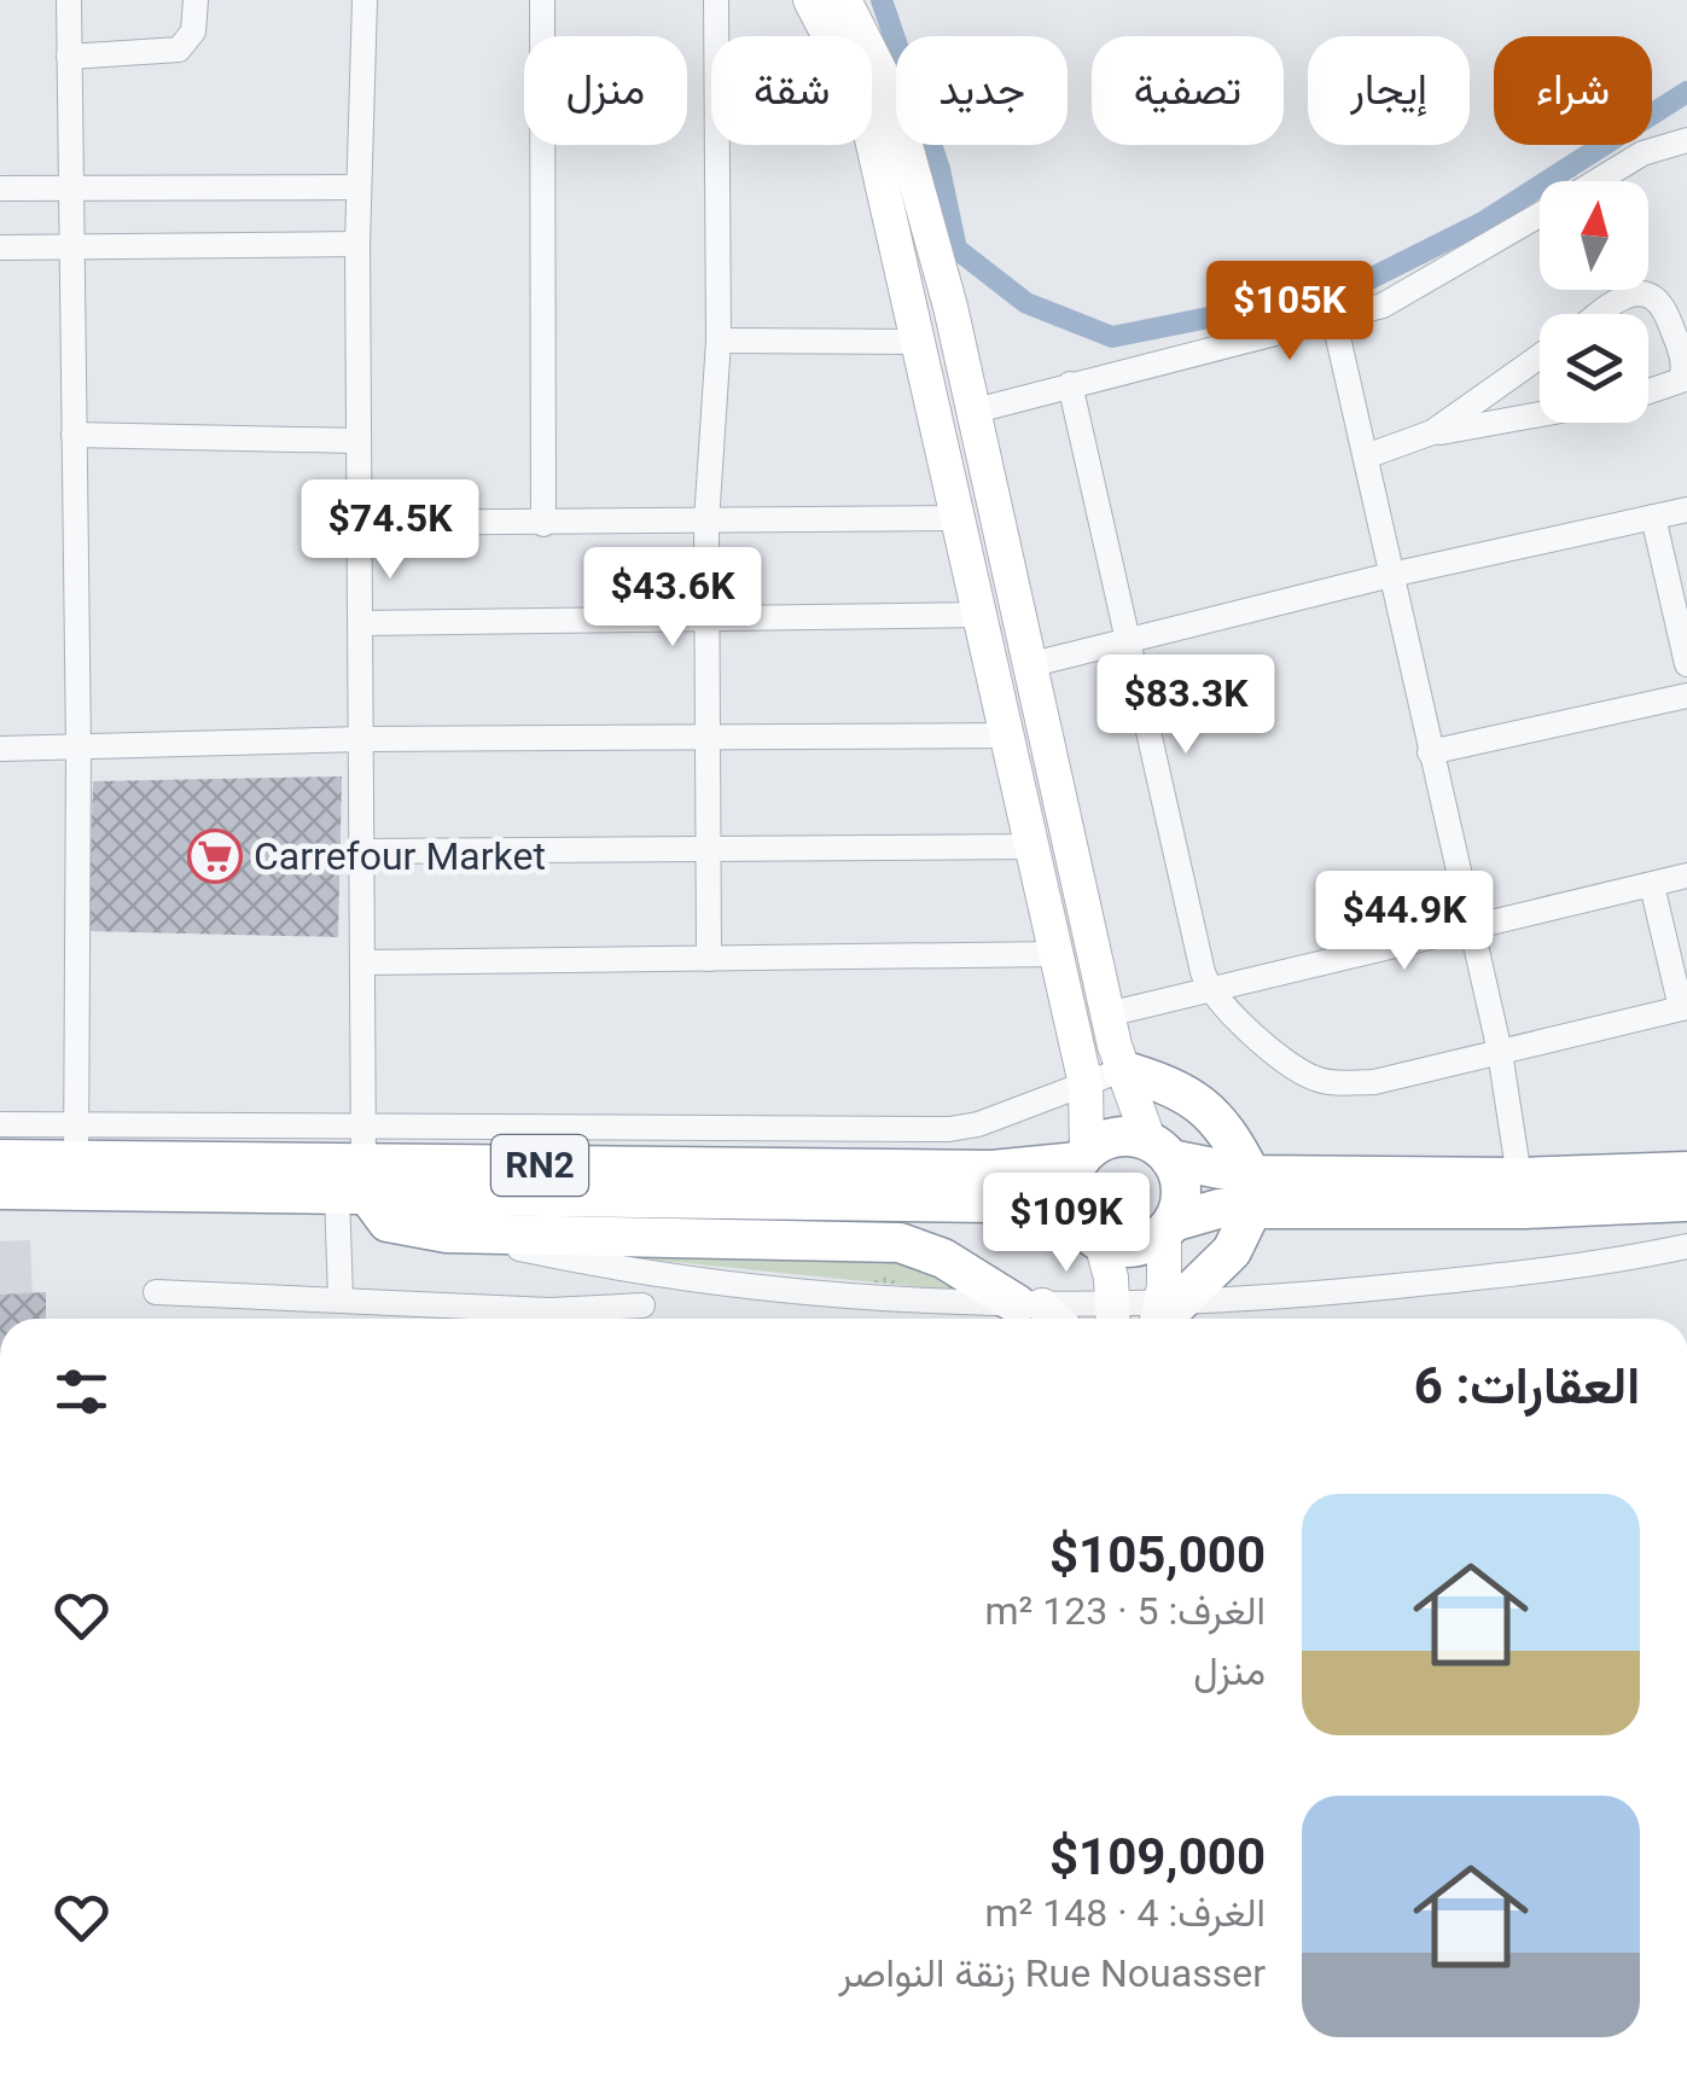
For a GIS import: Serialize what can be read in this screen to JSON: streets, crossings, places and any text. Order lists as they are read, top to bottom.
{
  "streets": {
    "highway": ["RN2"]
  },
  "places": {
    "supermarket": ["Carrefour Market"]
  },
  "north": "top",
  "page": {
    "chip": [
      "شراء",
      "إيجار",
      "تصفية",
      "جديد",
      "شقة",
      "منزل"
    ],
    "price": [
      "$105K",
      "$74.5K",
      "$43.6K",
      "$83.3K",
      "$44.9K",
      "$109K"
    ],
    "heading": "العقارات: 6",
    "list": [
      {
        "name": "$105,000",
        "note": "الغرف: 5 · 123 m² · منزل"
      },
      {
        "name": "$109,000",
        "note": "الغرف: 4 · 148 m² · Rue Nouasser زنقة النواصر"
      }
    ]
  }
}
